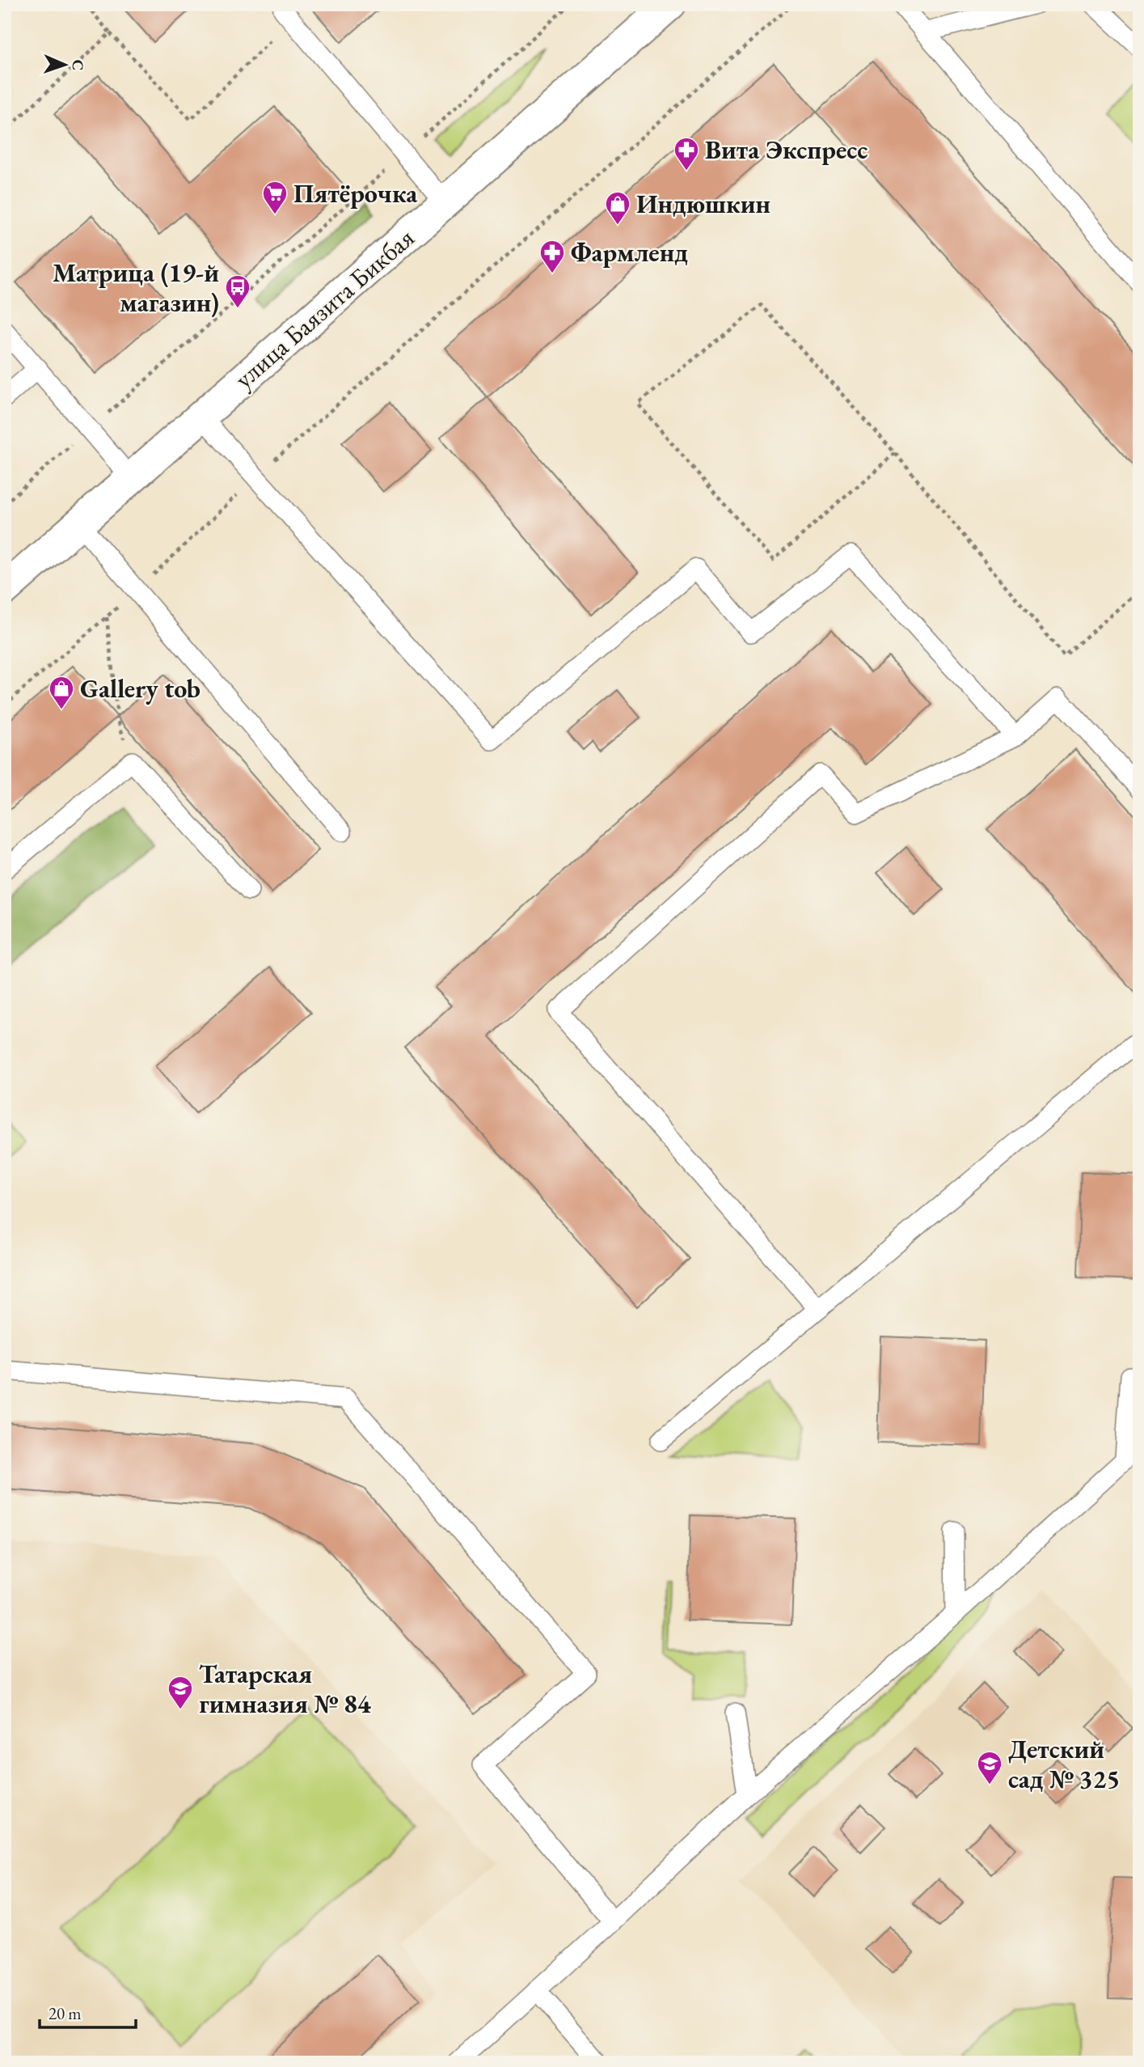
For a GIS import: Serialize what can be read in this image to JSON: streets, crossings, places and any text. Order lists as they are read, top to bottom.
{
  "streets": {
    "main road": ["улица Баязита Бикбая"]
  },
  "places": {
    "pharmacy": ["Вита Экспресс", "Фармленд"],
    "supermarket": ["Пятёрочка"],
    "shop": ["Индюшкин", "Gallery tob"],
    "bus stop": ["Матрица (19-й магазин)"],
    "school or university": ["Татарская гимназия № 84", "Детский сад № 325"]
  },
  "scale_bar": "20 m",
  "north": "right"
}
